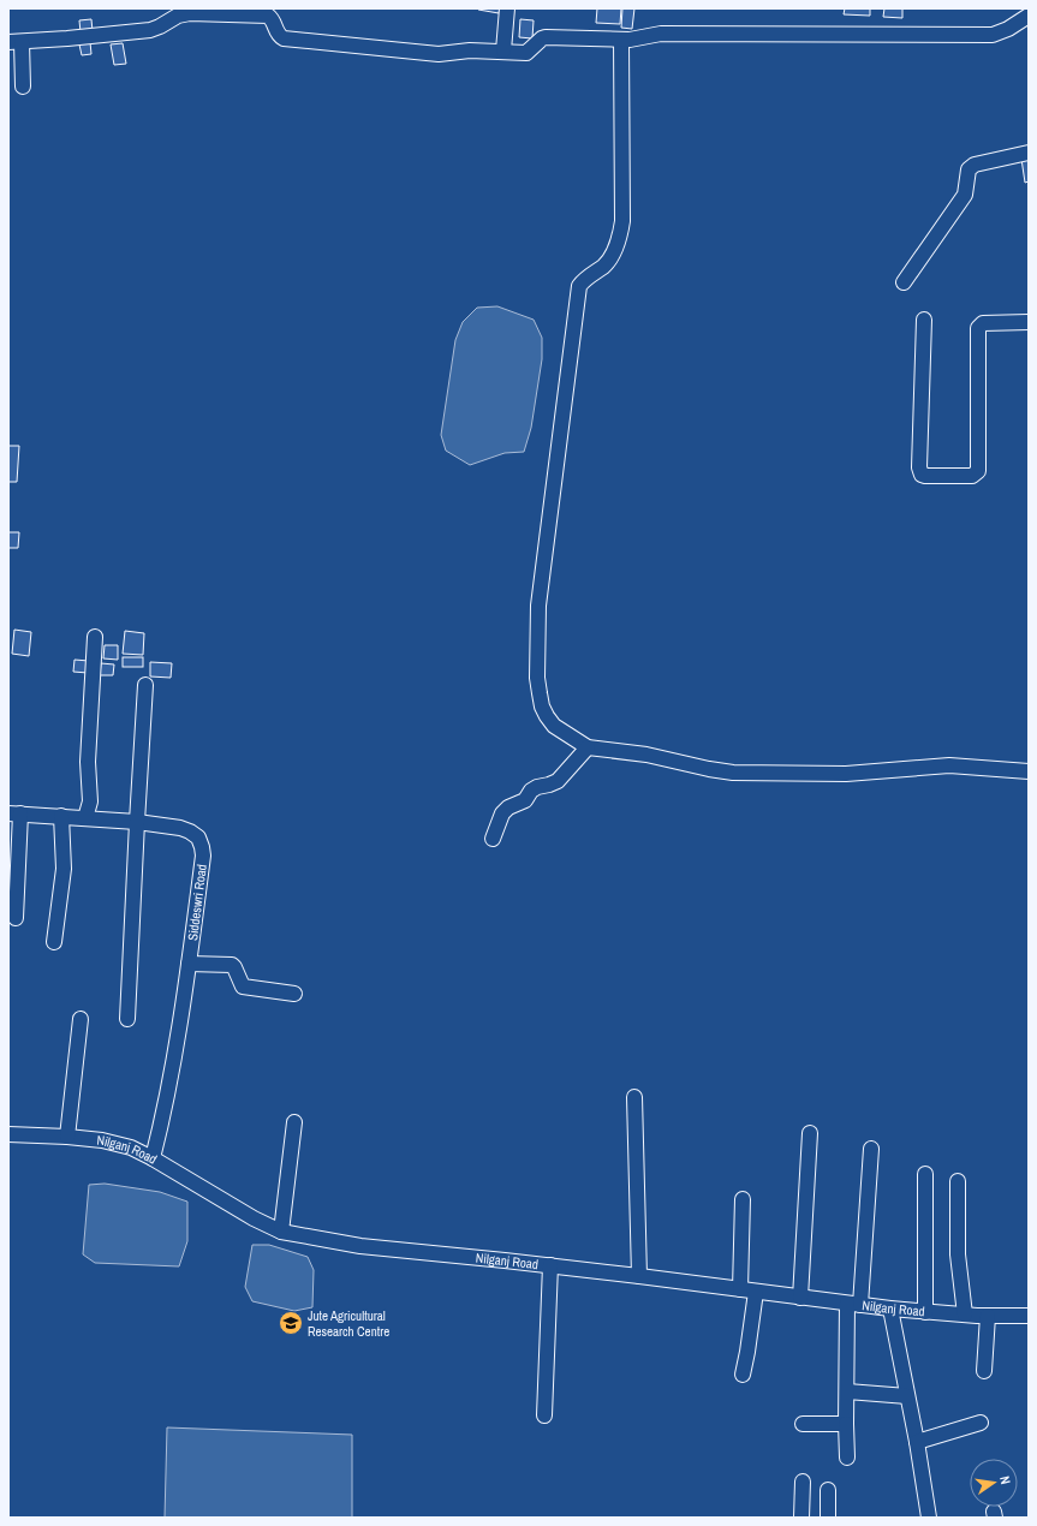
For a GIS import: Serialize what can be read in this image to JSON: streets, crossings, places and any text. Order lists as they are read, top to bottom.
{
  "streets": {
    "street": ["Siddeswri Road", "Nilganj Road"]
  },
  "crossings": [
    ["Siddeswri Road", "Nilganj Road"]
  ],
  "places": {
    "school or university": ["Jute Agricultural Research Centre"]
  },
  "north": "right"
}
